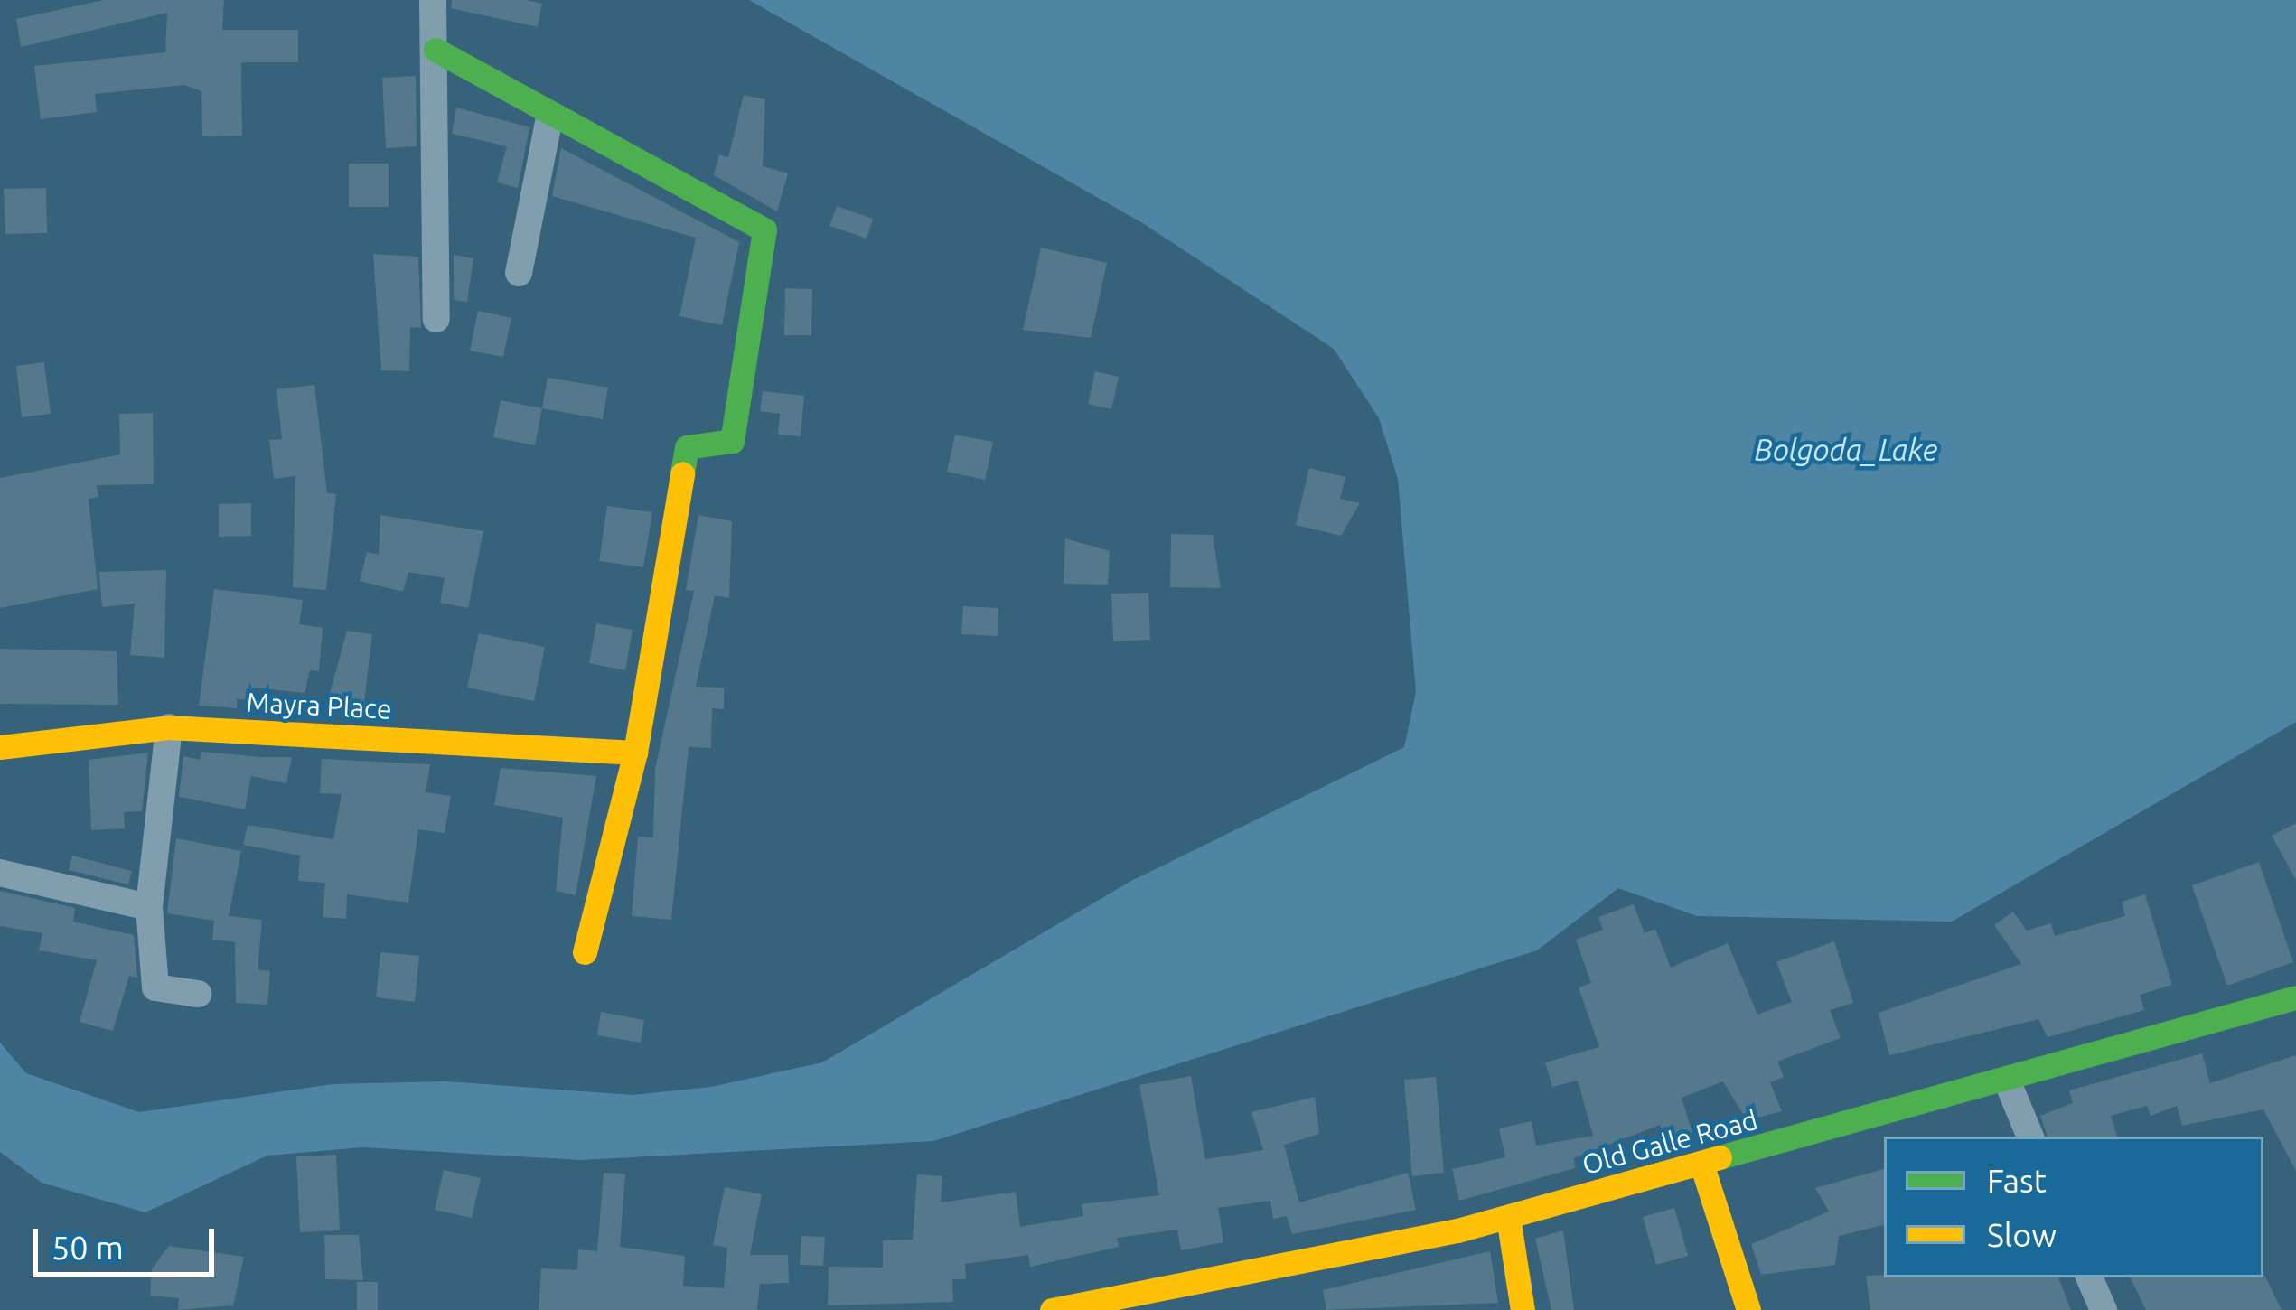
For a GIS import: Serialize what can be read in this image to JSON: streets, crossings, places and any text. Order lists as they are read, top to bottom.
{
  "streets": {
    "main road": ["Mayra Place", "Old Galle Road"]
  },
  "water": ["Bolgoda_Lake"],
  "legend": ["Fast", "Slow"],
  "scale_bar": "50 m"
}
